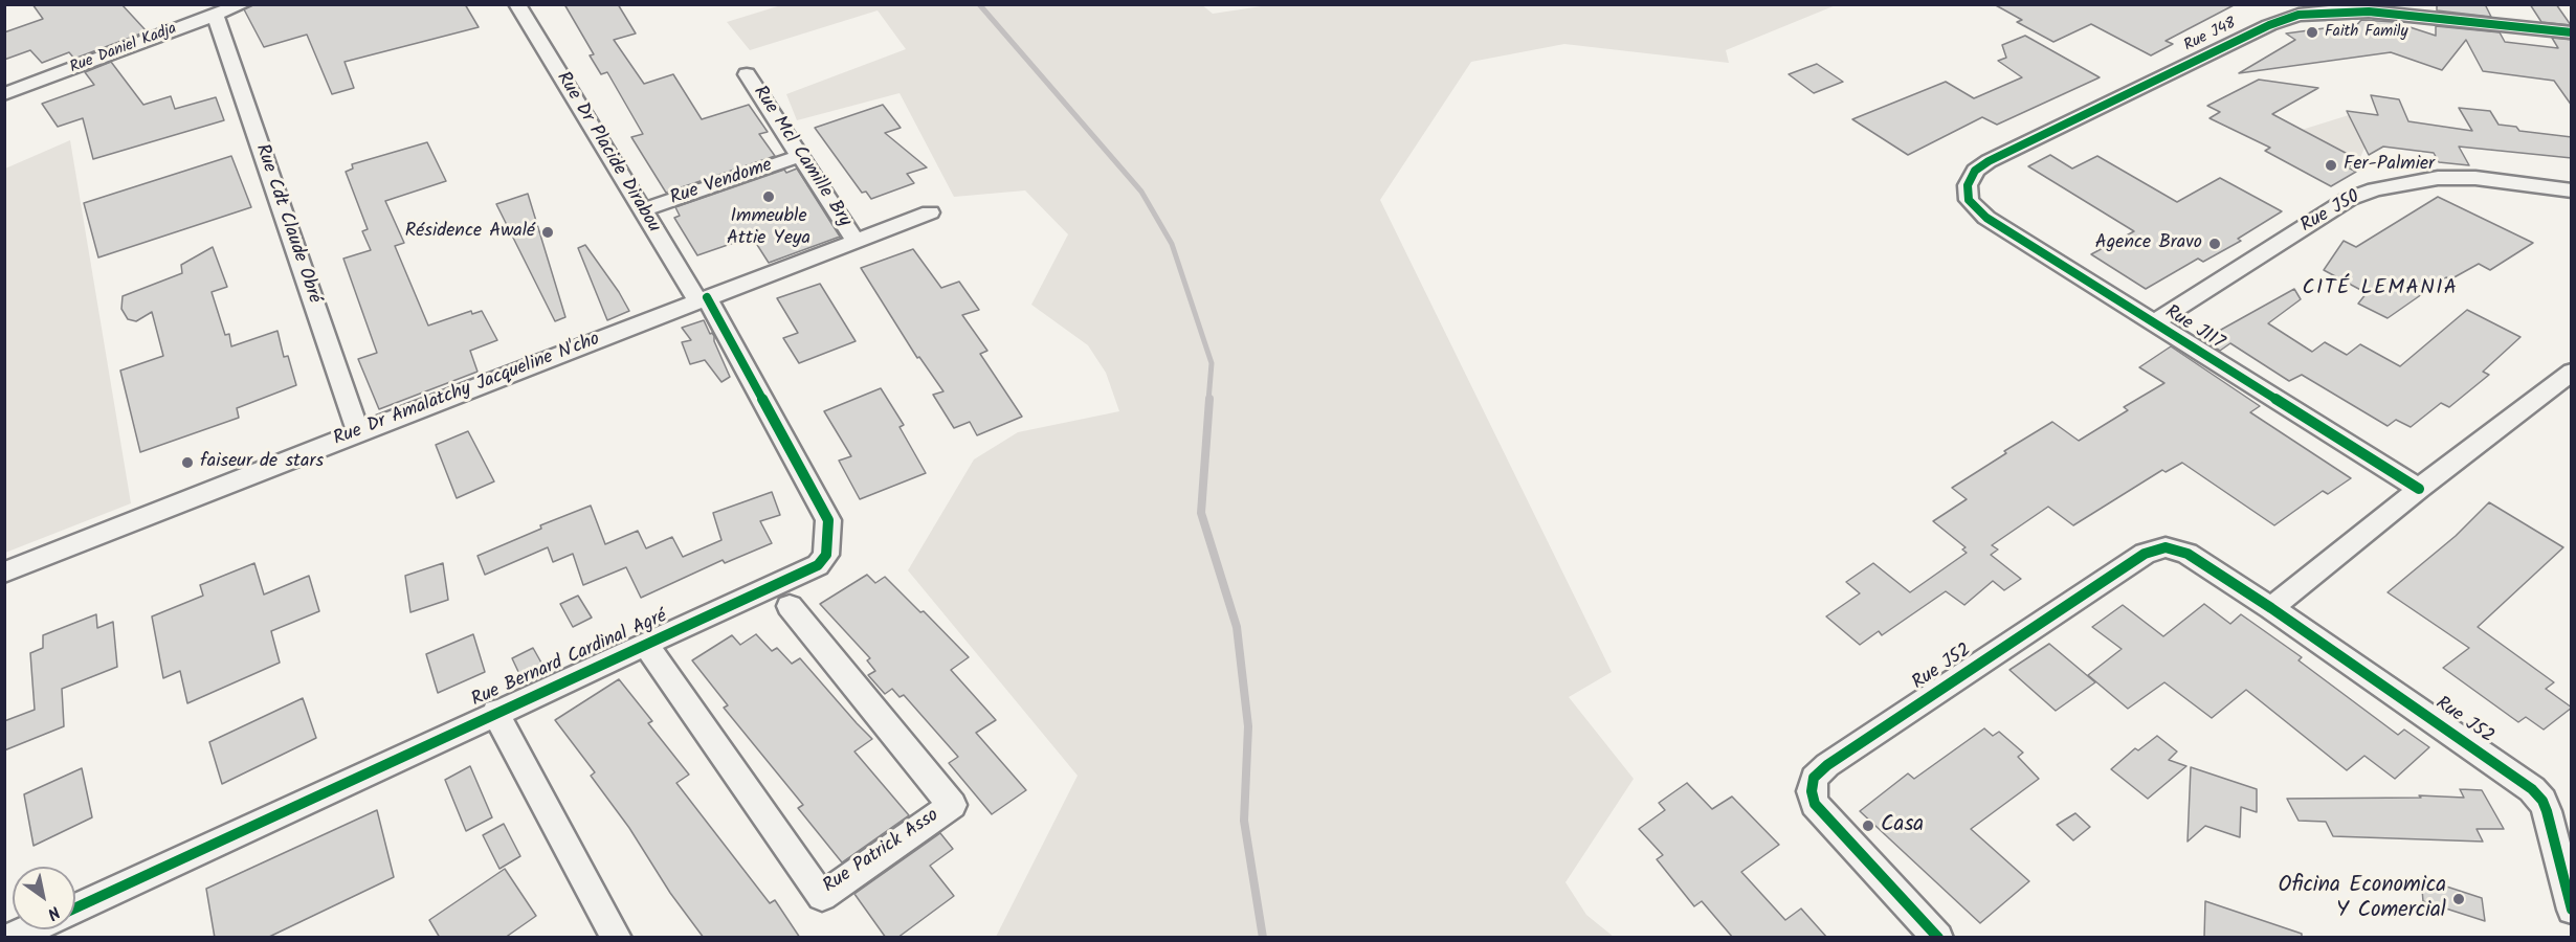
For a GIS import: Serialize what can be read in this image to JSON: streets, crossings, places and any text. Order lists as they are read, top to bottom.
{
  "streets": {
    "street": [
      "Rue J48",
      "Rue Daniel Kadja",
      "Rue Dr Placide Dirabou",
      "Rue Mcl Camille Bry",
      "Rue Vendome",
      "Rue J50",
      "Rue Cdt Claude Obré",
      "Rue J117",
      "Rue Dr Amalatchy Jacqueline N'cho",
      "Rue Bernard Cardinal Agré",
      "Rue J52",
      "Rue Patrick Asso"
    ]
  },
  "crossings": [
    ["Rue J48", "Rue J117"],
    ["Rue Daniel Kadja", "Rue Cdt Claude Obré"],
    ["Rue Dr Placide Dirabou", "Rue Vendome"],
    ["Rue Dr Placide Dirabou", "Rue Dr Amalatchy Jacqueline N'cho"],
    ["Rue Dr Placide Dirabou", "Rue Bernard Cardinal Agré"],
    ["Rue Mcl Camille Bry", "Rue Vendome"],
    ["Rue Mcl Camille Bry", "Rue Dr Amalatchy Jacqueline N'cho"],
    ["Rue J50", "Rue J117"],
    ["Rue Cdt Claude Obré", "Rue Dr Amalatchy Jacqueline N'cho"],
    ["Rue Dr Amalatchy Jacqueline N'cho", "Rue Bernard Cardinal Agré"],
    ["Rue Bernard Cardinal Agré", "Rue Patrick Asso"]
  ],
  "districts": ["CITÉ LEMANIA"],
  "places": [
    "Faith Family",
    "Fer-Palmier",
    "Immeuble Attie Yeya",
    "Résidence Awalé",
    "Agence Bravo",
    "faiseur de stars",
    "Casa",
    "Oficina Economica Y Comercial"
  ],
  "north": "bottom right"
}
